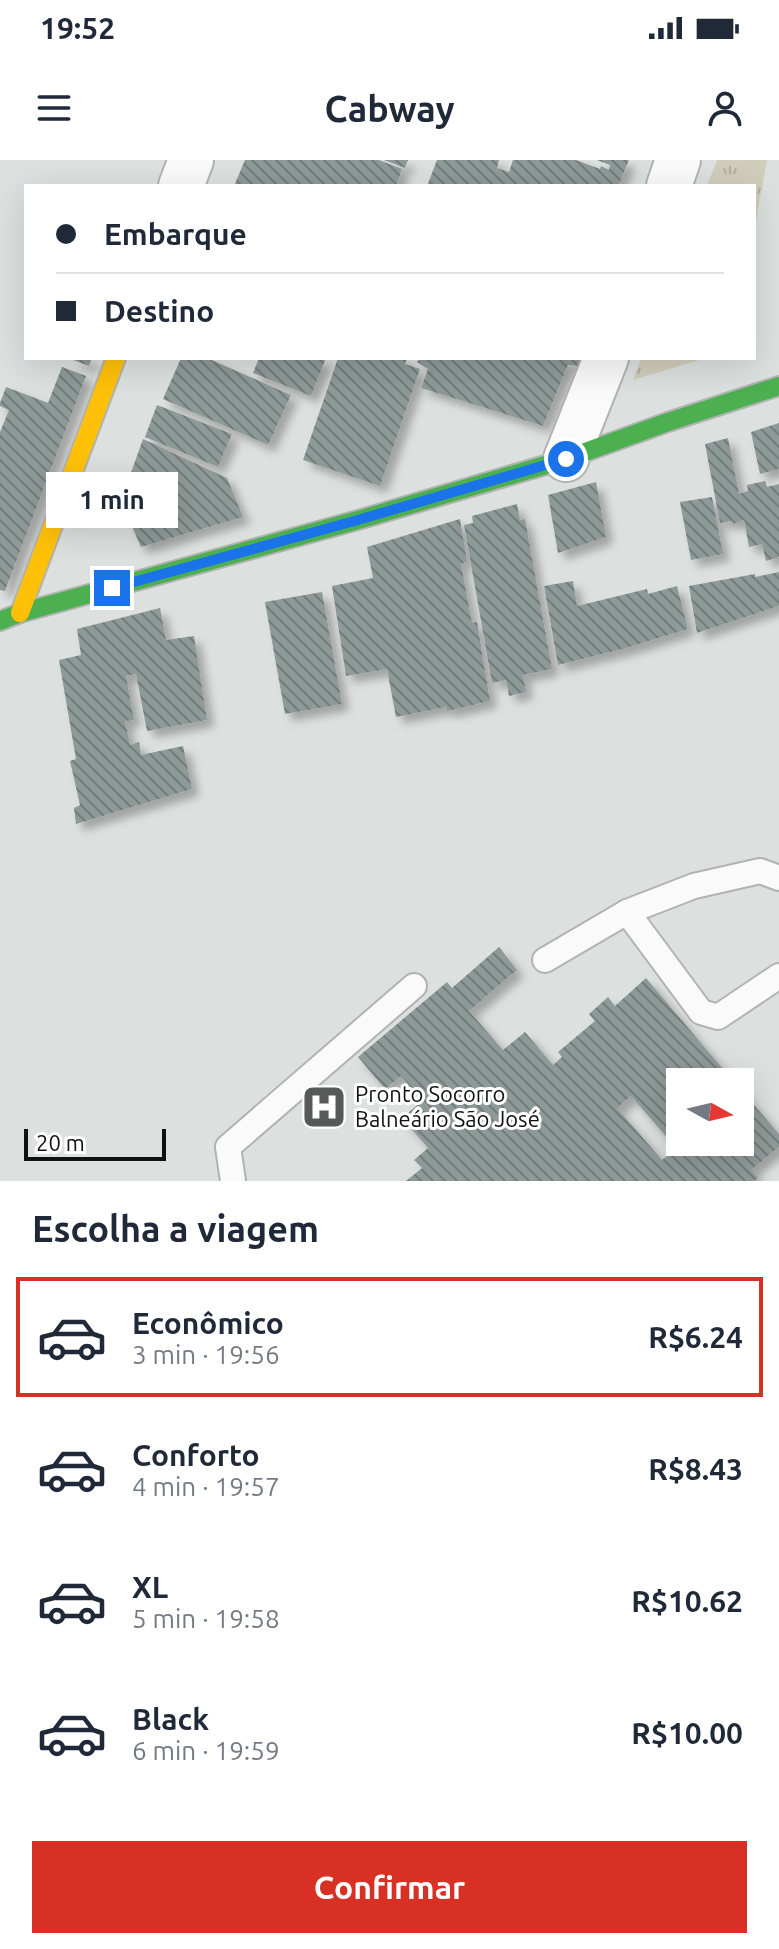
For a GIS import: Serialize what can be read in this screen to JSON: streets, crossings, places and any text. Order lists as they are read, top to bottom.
{
  "places": {
    "hospital": ["Pronto Socorro Balneário São José"]
  },
  "scale_bar": "20 m",
  "north": "right",
  "page": {
    "status": "19:52",
    "header": "Cabway",
    "banner": ["Embarque", "Destino"],
    "bubble": "1 min",
    "scale": "20 m",
    "heading": "Escolha a viagem",
    "list": [
      {
        "name": "Econômico",
        "note": "3 min · 19:56",
        "value": "R$6.24"
      },
      {
        "name": "Conforto",
        "note": "4 min · 19:57",
        "value": "R$8.43"
      },
      {
        "name": "XL",
        "note": "5 min · 19:58",
        "value": "R$10.62"
      },
      {
        "name": "Black",
        "note": "6 min · 19:59",
        "value": "R$10.00"
      }
    ],
    "buttons": "Confirmar"
  }
}
